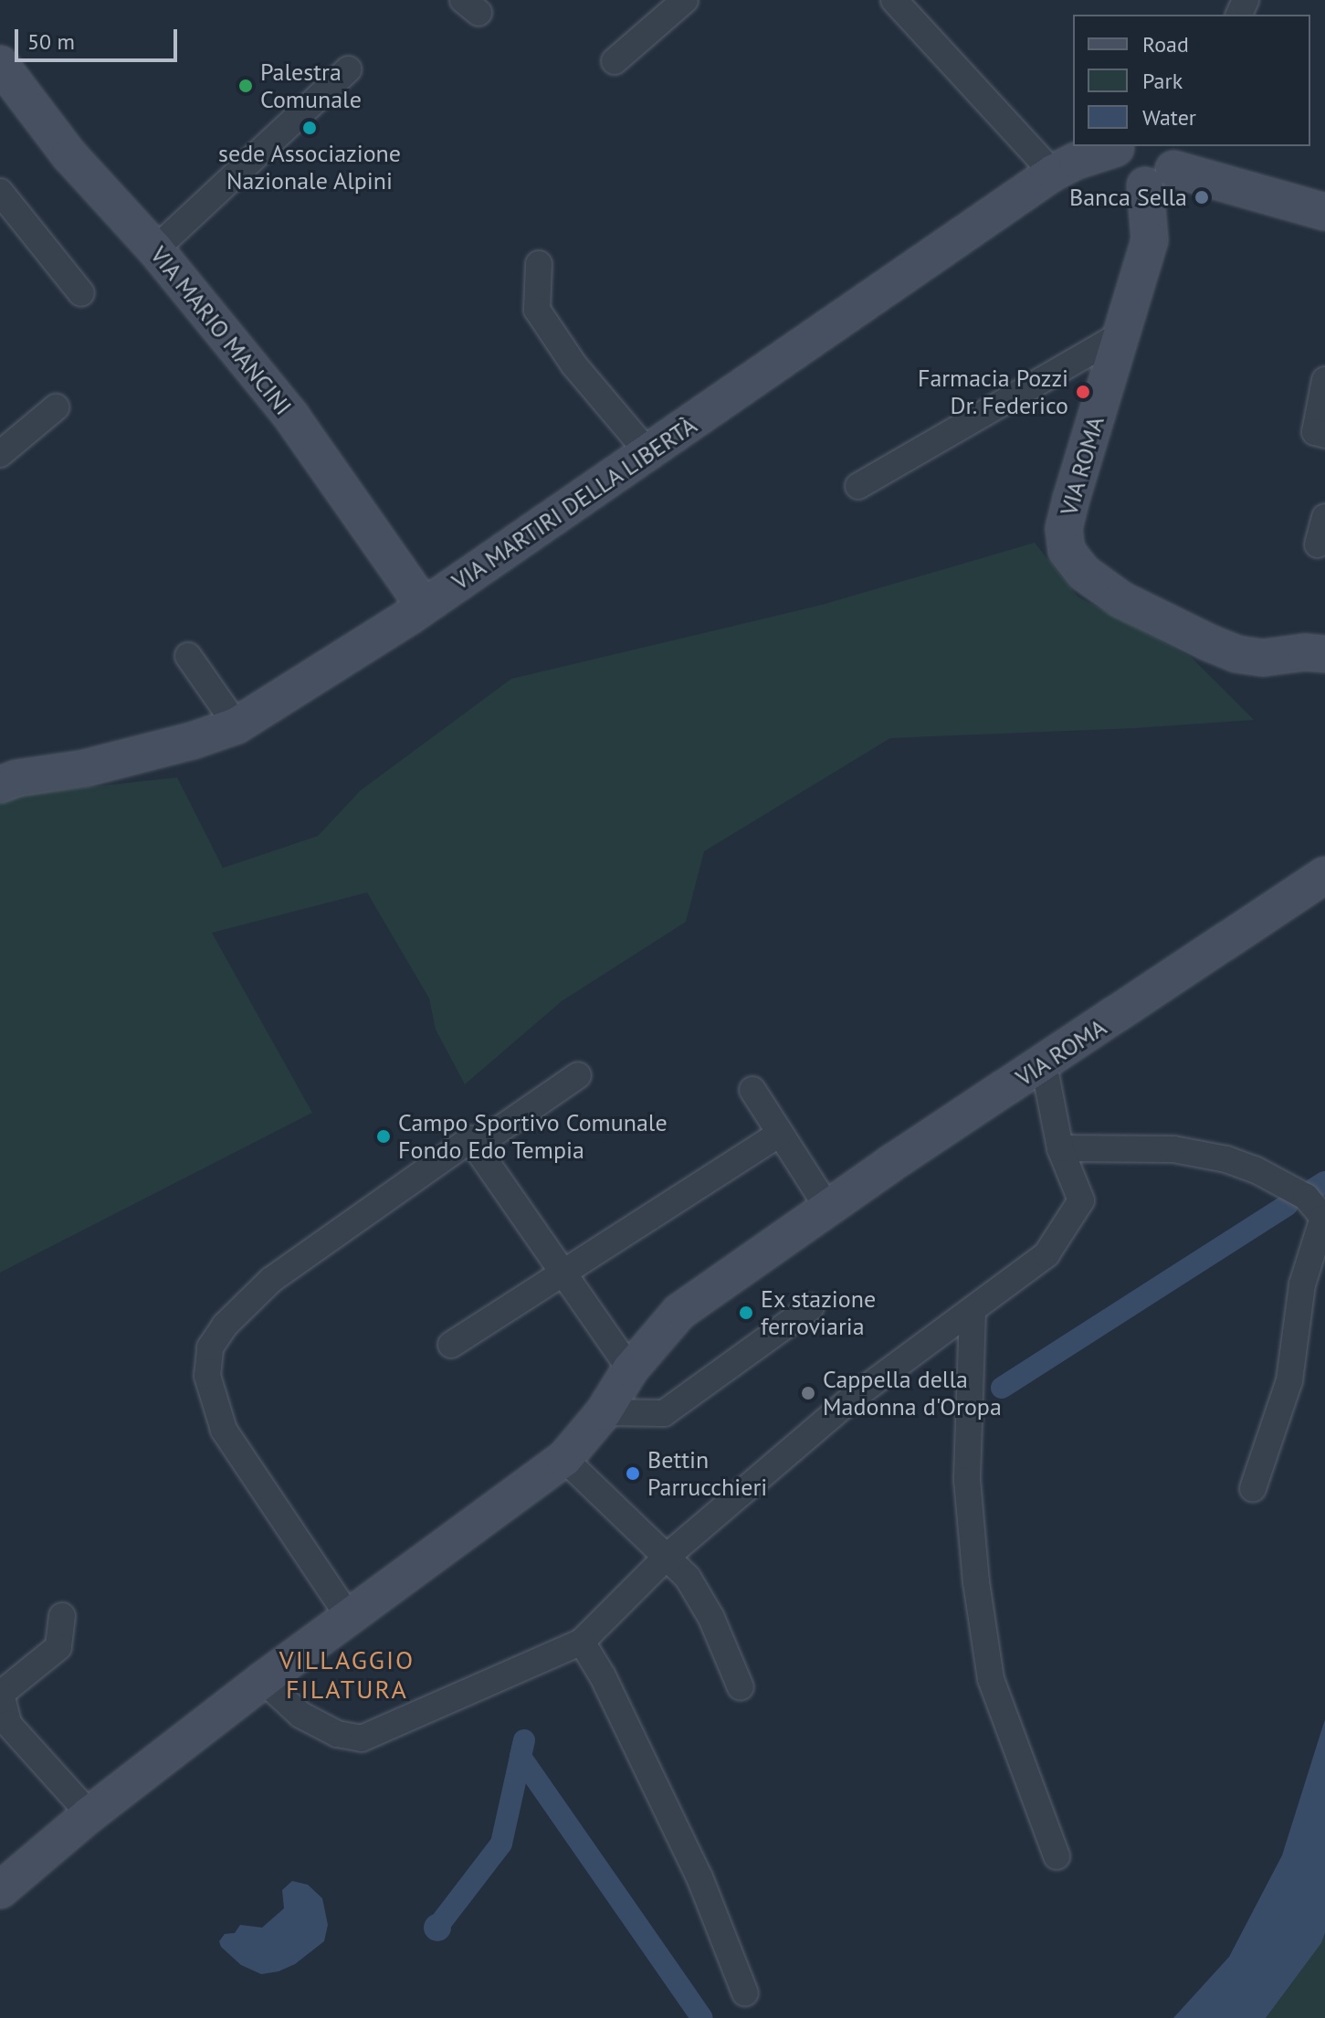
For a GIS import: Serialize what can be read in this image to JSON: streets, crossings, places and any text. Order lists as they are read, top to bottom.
{
  "streets": {
    "street": ["VIA MARIO MANCINI", "VIA ROMA", "VIA MARTIRI DELLA LIBERTÀ"]
  },
  "crossings": [
    ["VIA MARIO MANCINI", "VIA MARTIRI DELLA LIBERTÀ"]
  ],
  "districts": ["VILLAGGIO FILATURA"],
  "places": [
    "Palestra Comunale",
    "sede Associazione Nazionale Alpini",
    "Banca Sella",
    "Farmacia Pozzi Dr. Federico",
    "Campo Sportivo Comunale Fondo Edo Tempia",
    "Ex stazione ferroviaria",
    "Cappella della Madonna d'Oropa",
    "Bettin Parrucchieri"
  ],
  "legend": ["Road", "Park", "Water"],
  "scale_bar": "50 m"
}
